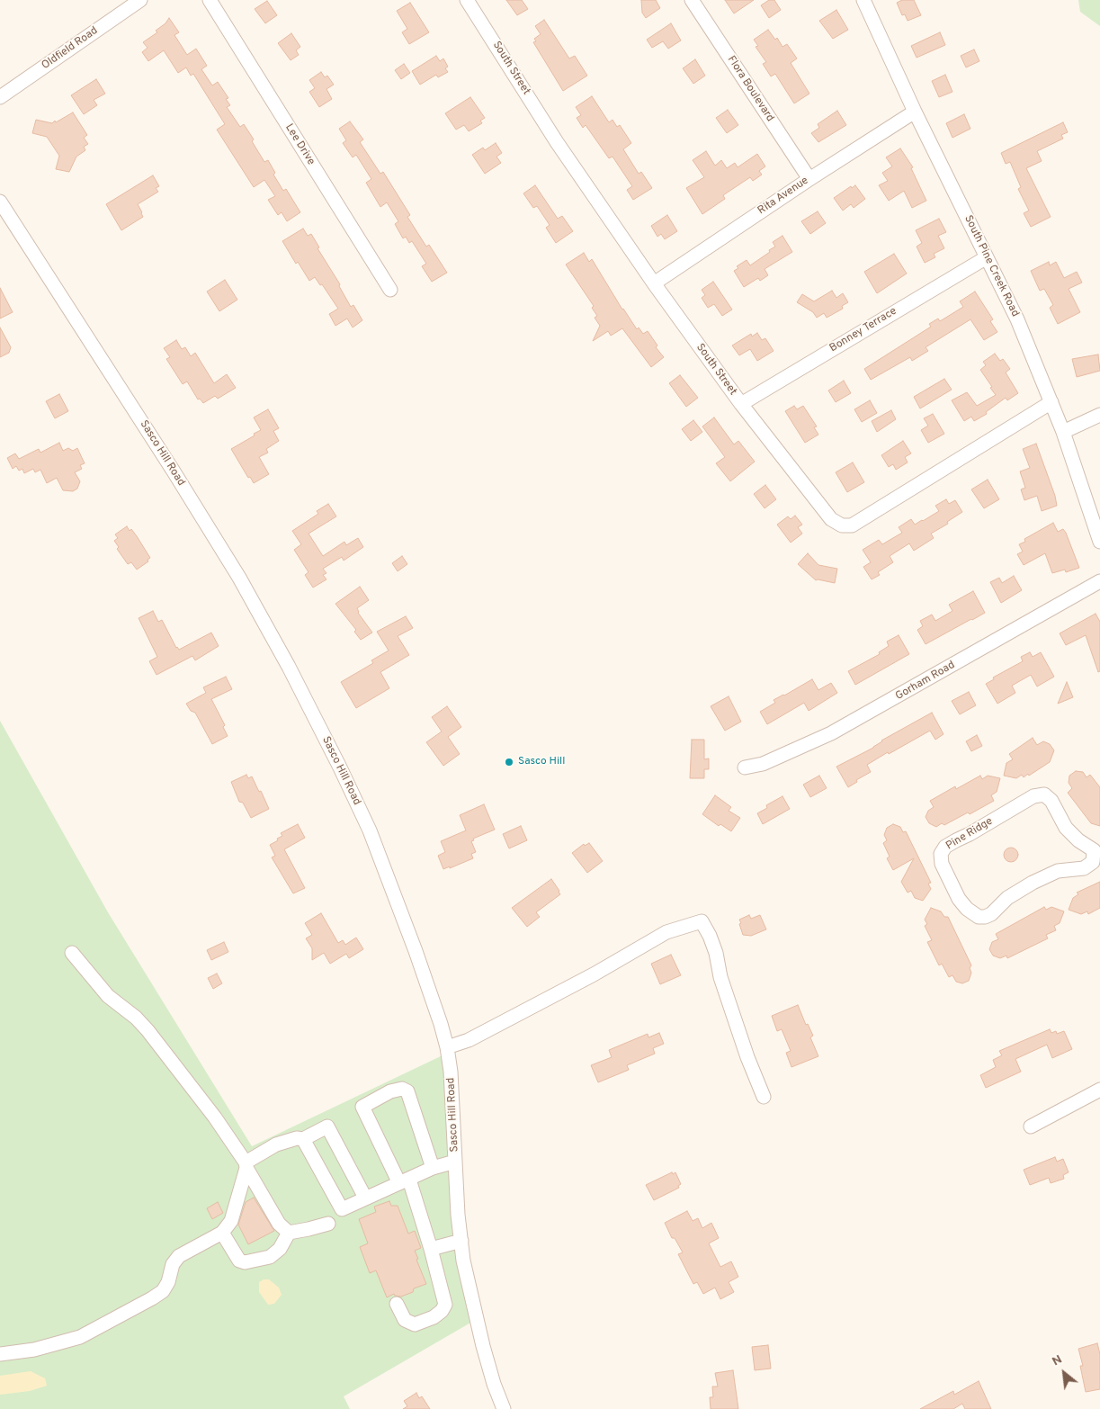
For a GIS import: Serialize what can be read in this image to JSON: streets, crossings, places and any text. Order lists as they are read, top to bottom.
{
  "streets": {
    "street": [
      "Oldfield Road",
      "South Street",
      "Flora Boulevard",
      "Lee Drive",
      "Rita Avenue",
      "South Pine Creek Road",
      "Bonney Terrace",
      "Sasco Hill Road",
      "Gorham Road",
      "Pine Ridge"
    ]
  },
  "crossings": [
    ["South Street", "Rita Avenue"],
    ["South Street", "South Pine Creek Road"],
    ["South Street", "Bonney Terrace"],
    ["Flora Boulevard", "Rita Avenue"],
    ["Rita Avenue", "South Pine Creek Road"],
    ["South Pine Creek Road", "Bonney Terrace"]
  ],
  "places": ["Sasco Hill"],
  "north": "top left"
}
